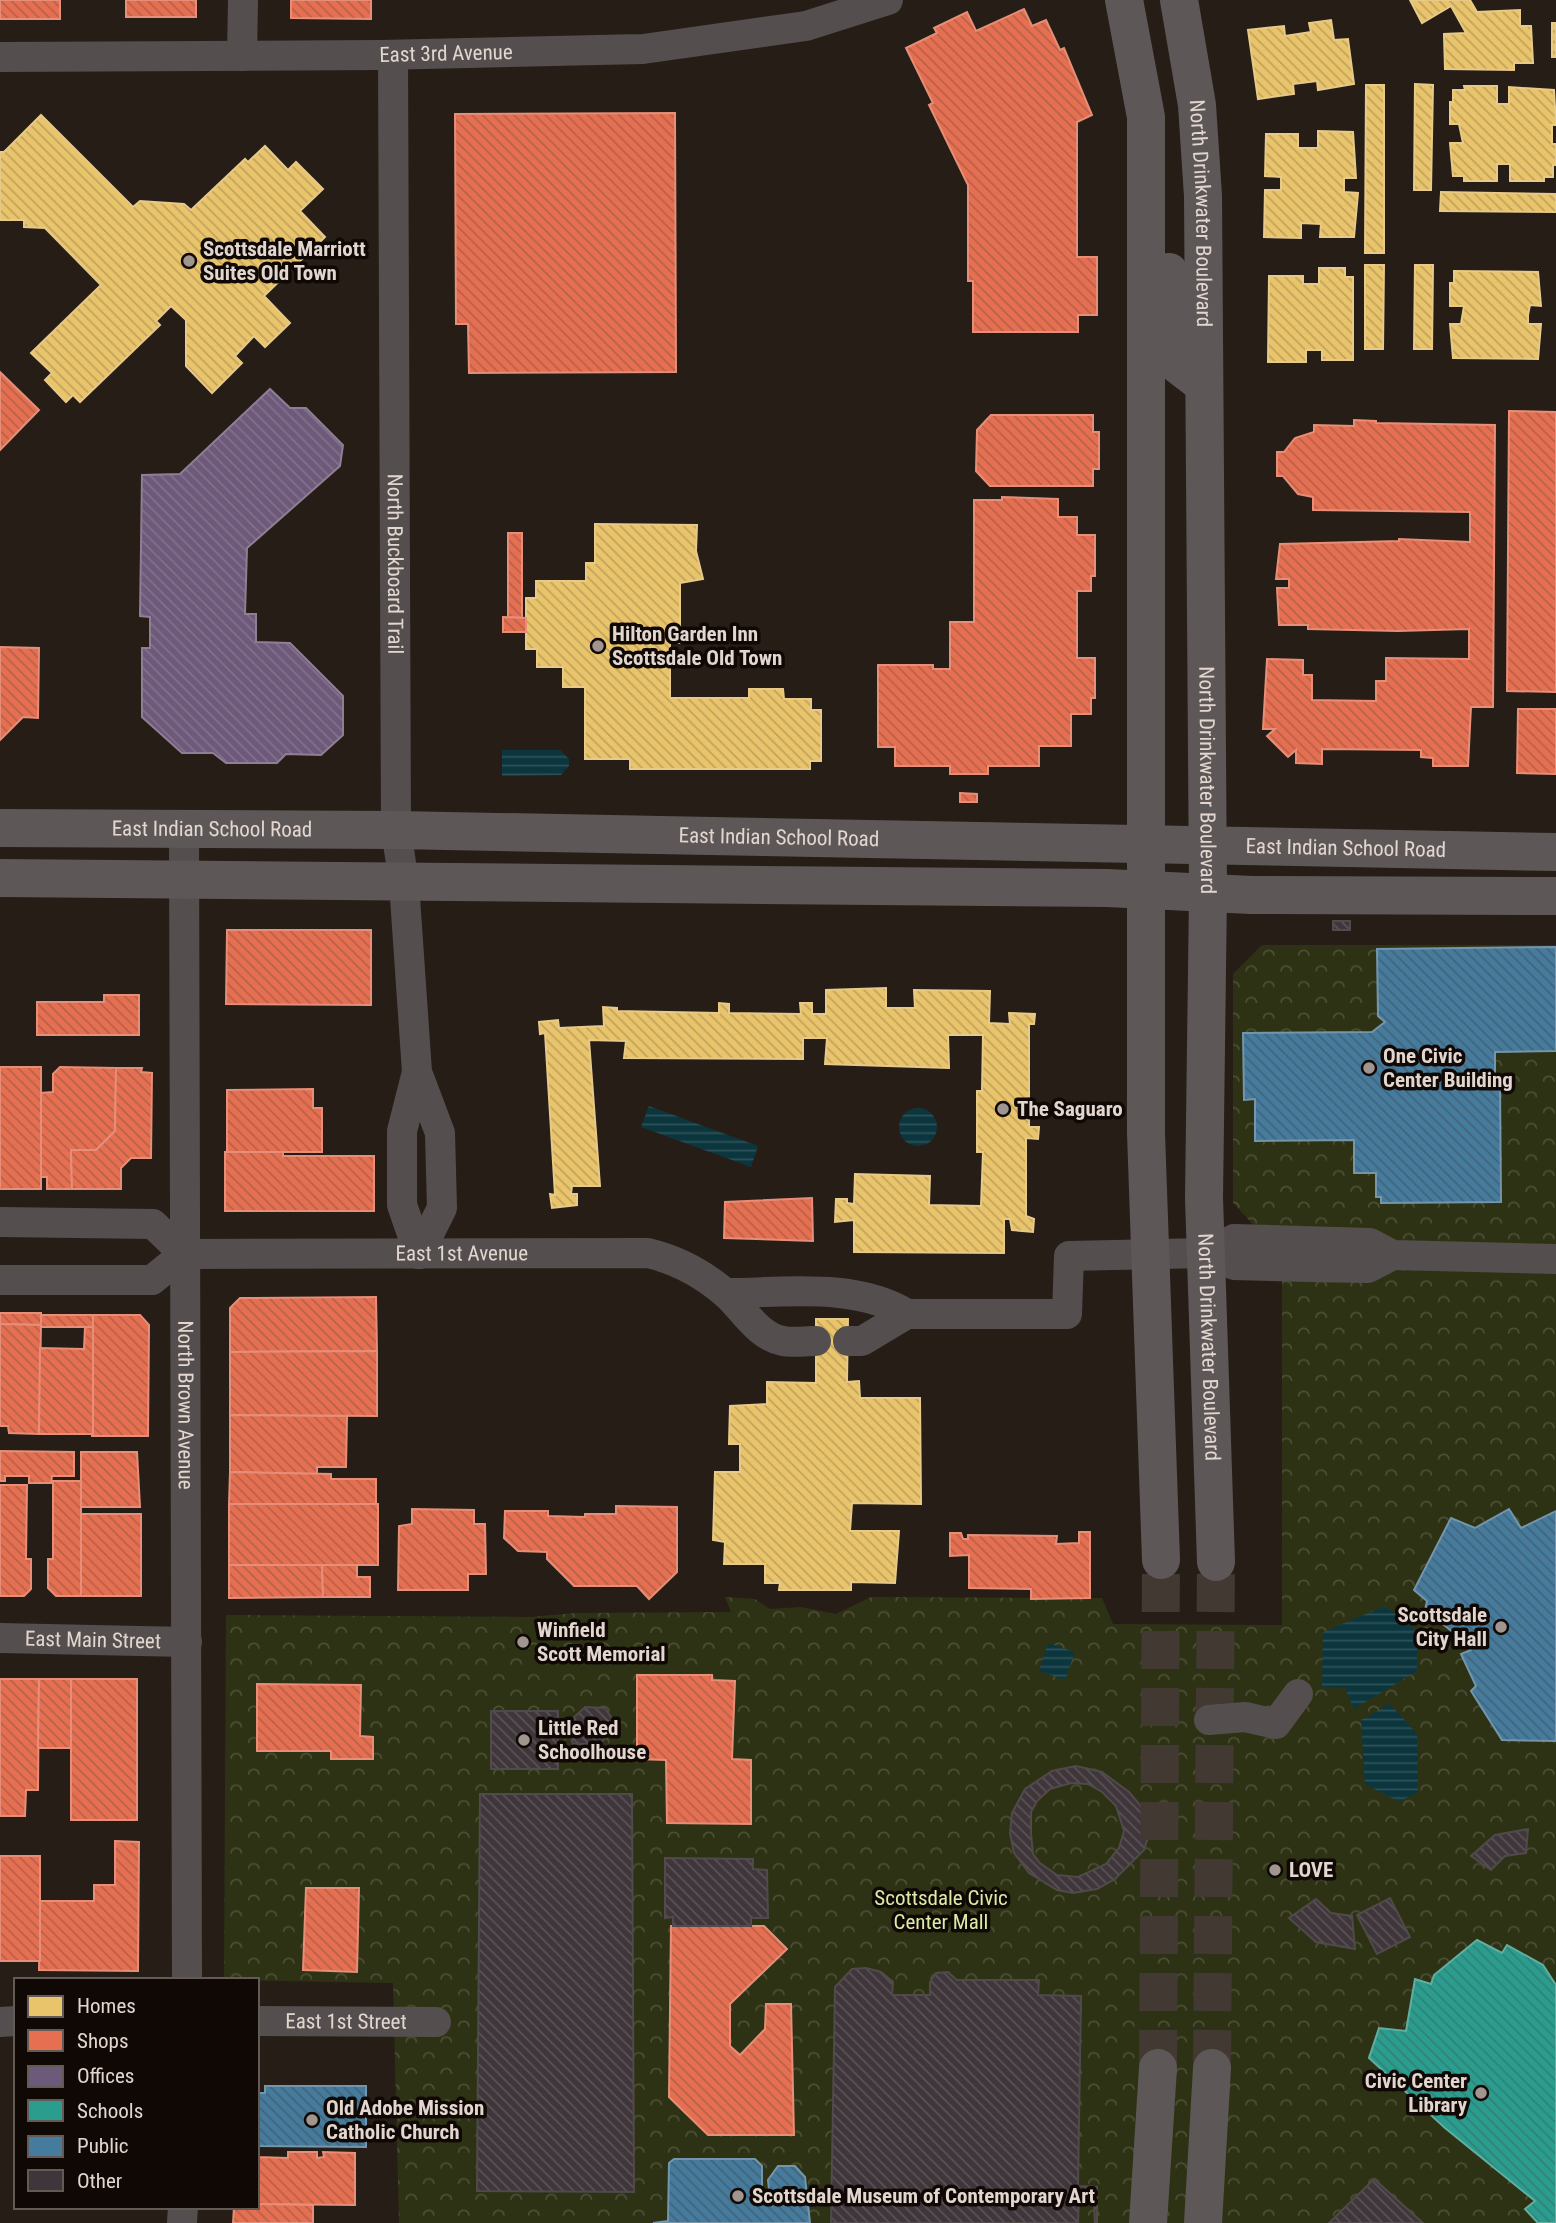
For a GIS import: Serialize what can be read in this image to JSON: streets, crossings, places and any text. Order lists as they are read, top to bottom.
{
  "streets": {
    "main road": ["North Drinkwater Boulevard", "East Indian School Road"],
    "street": [
      "East 3rd Avenue",
      "North Buckboard Trail",
      "East 1st Avenue",
      "North Brown Avenue",
      "East Main Street",
      "East 1st Street"
    ]
  },
  "crossings": [
    ["East 3rd Avenue", "North Buckboard Trail"],
    ["North Drinkwater Boulevard", "East Indian School Road"],
    ["North Buckboard Trail", "East Indian School Road"],
    ["North Buckboard Trail", "East 1st Avenue"],
    ["East Indian School Road", "North Brown Avenue"],
    ["East 1st Avenue", "North Brown Avenue"],
    ["North Brown Avenue", "East Main Street"]
  ],
  "parks": ["Scottsdale Civic Center Mall"],
  "places": [
    "Scottsdale Marriott Suites Old Town",
    "Hilton Garden Inn Scottsdale Old Town",
    "One Civic Center Building",
    "The Saguaro",
    "Scottsdale City Hall",
    "Winfield Scott Memorial",
    "Little Red Schoolhouse",
    "LOVE",
    "Civic Center Library",
    "Old Adobe Mission Catholic Church",
    "Scottsdale Museum of Contemporary Art"
  ],
  "legend": [
    "Homes",
    "Shops",
    "Offices",
    "Schools",
    "Public",
    "Other"
  ]
}
